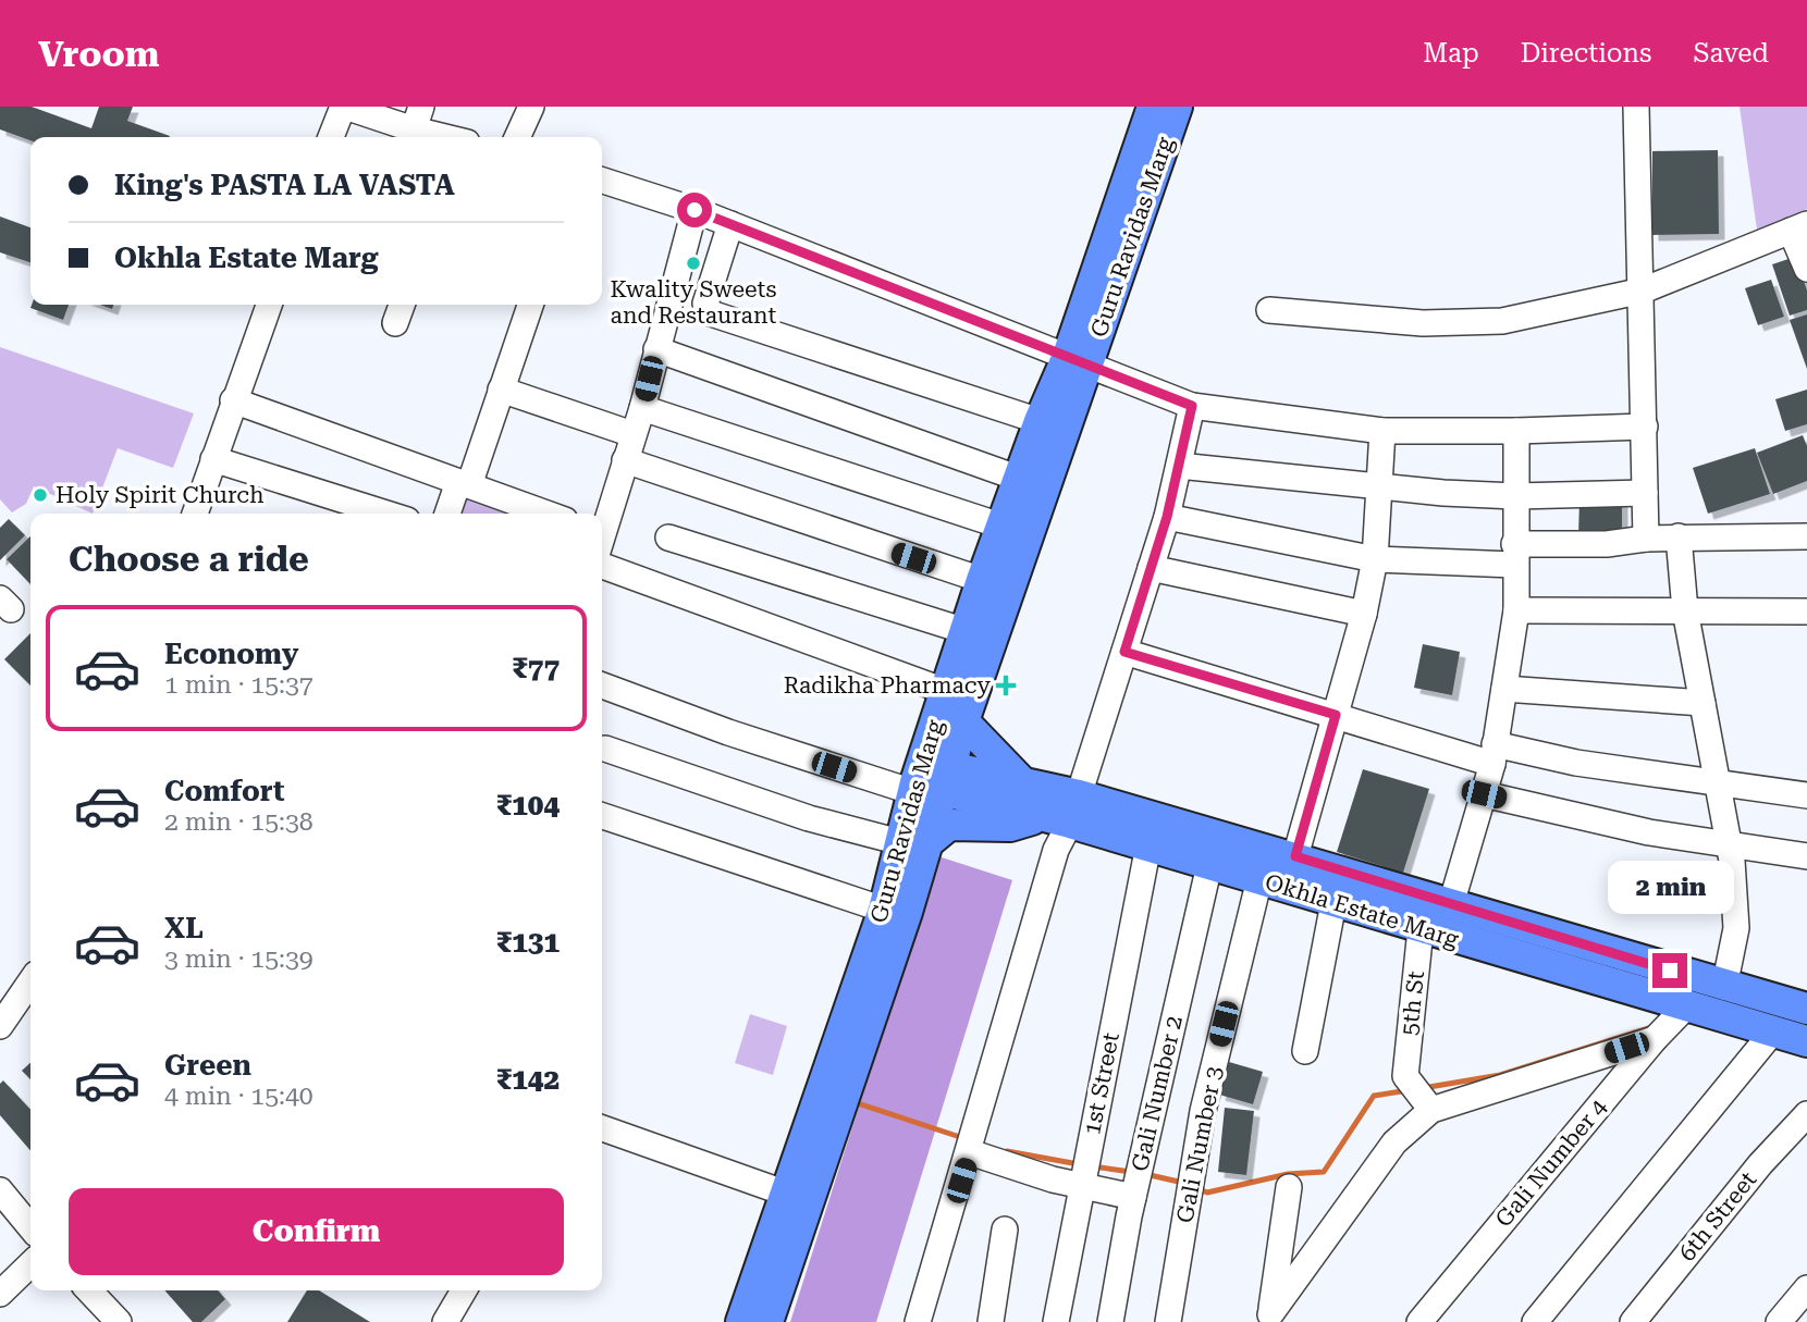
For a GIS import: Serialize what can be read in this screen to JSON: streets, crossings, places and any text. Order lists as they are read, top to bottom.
{
  "streets": {
    "main road": ["Guru Ravidas Marg", "Okhla Estate Marg"],
    "street": [
      "5th St",
      "1st Street",
      "Gali Number 2",
      "Gali Number 3",
      "Gali Number 4",
      "6th Street"
    ]
  },
  "crossings": [
    ["Guru Ravidas Marg", "Okhla Estate Marg"],
    ["Okhla Estate Marg", "5th St"],
    ["Okhla Estate Marg", "1st Street"],
    ["Okhla Estate Marg", "Gali Number 2"],
    ["Okhla Estate Marg", "Gali Number 3"],
    ["Okhla Estate Marg", "Gali Number 4"]
  ],
  "places": {
    "other": ["Kwality Sweets and Restaurant", "Holy Spirit Church"],
    "health": ["Radikha Pharmacy"]
  },
  "page": {
    "header": "Vroom",
    "nav": ["Map", "Directions", "Saved"],
    "banner": ["King's PASTA LA VASTA", "Okhla Estate Marg"],
    "heading": "Choose a ride",
    "list": [
      {
        "name": "Economy",
        "note": "1 min · 15:37",
        "value": "₹77"
      },
      {
        "name": "Comfort",
        "note": "2 min · 15:38",
        "value": "₹104"
      },
      {
        "name": "XL",
        "note": "3 min · 15:39",
        "value": "₹131"
      },
      {
        "name": "Green",
        "note": "4 min · 15:40",
        "value": "₹142"
      }
    ],
    "bubble": "2 min",
    "buttons": "Confirm"
  }
}
